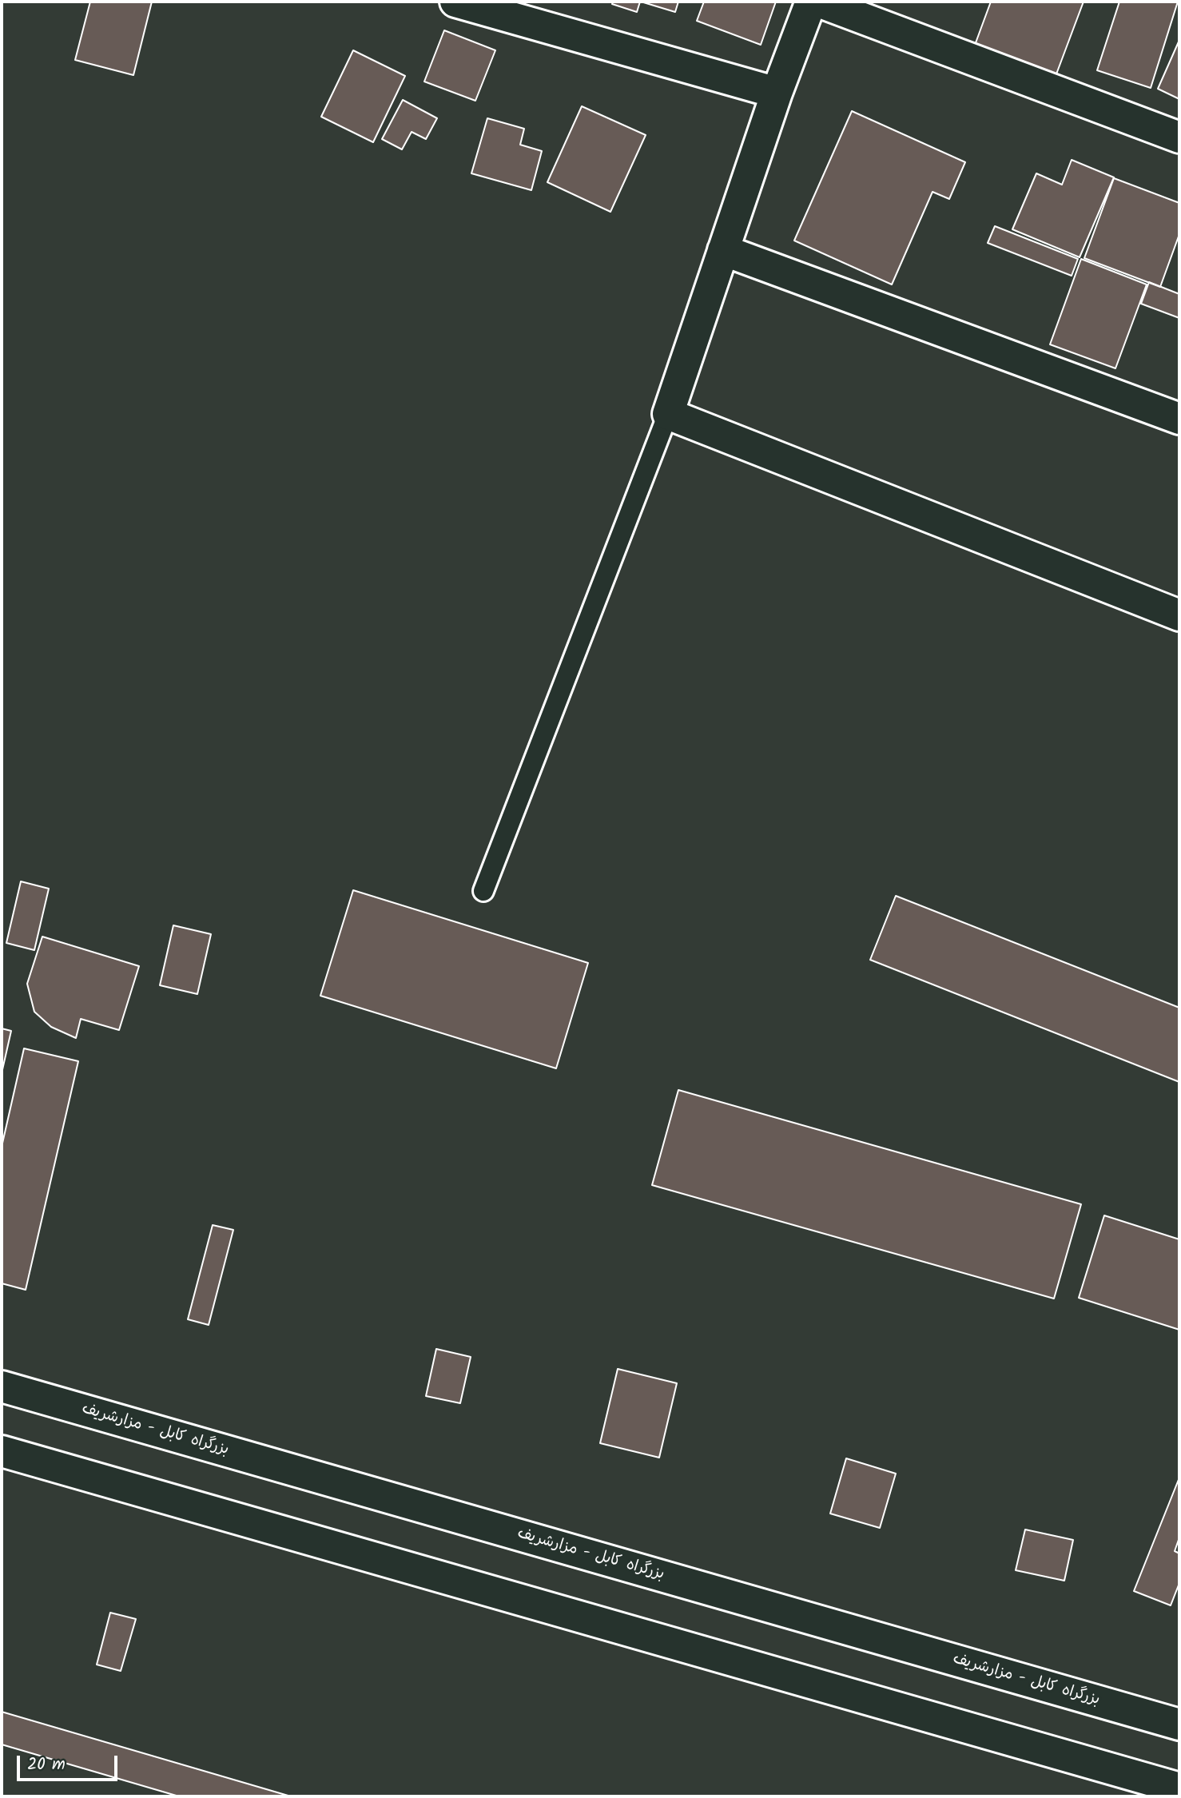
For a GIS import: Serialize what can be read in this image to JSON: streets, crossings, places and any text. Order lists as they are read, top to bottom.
{
  "streets": {
    "main road": ["بزرگراه کابل - مزارشریف"]
  },
  "scale_bar": "20 m"
}
